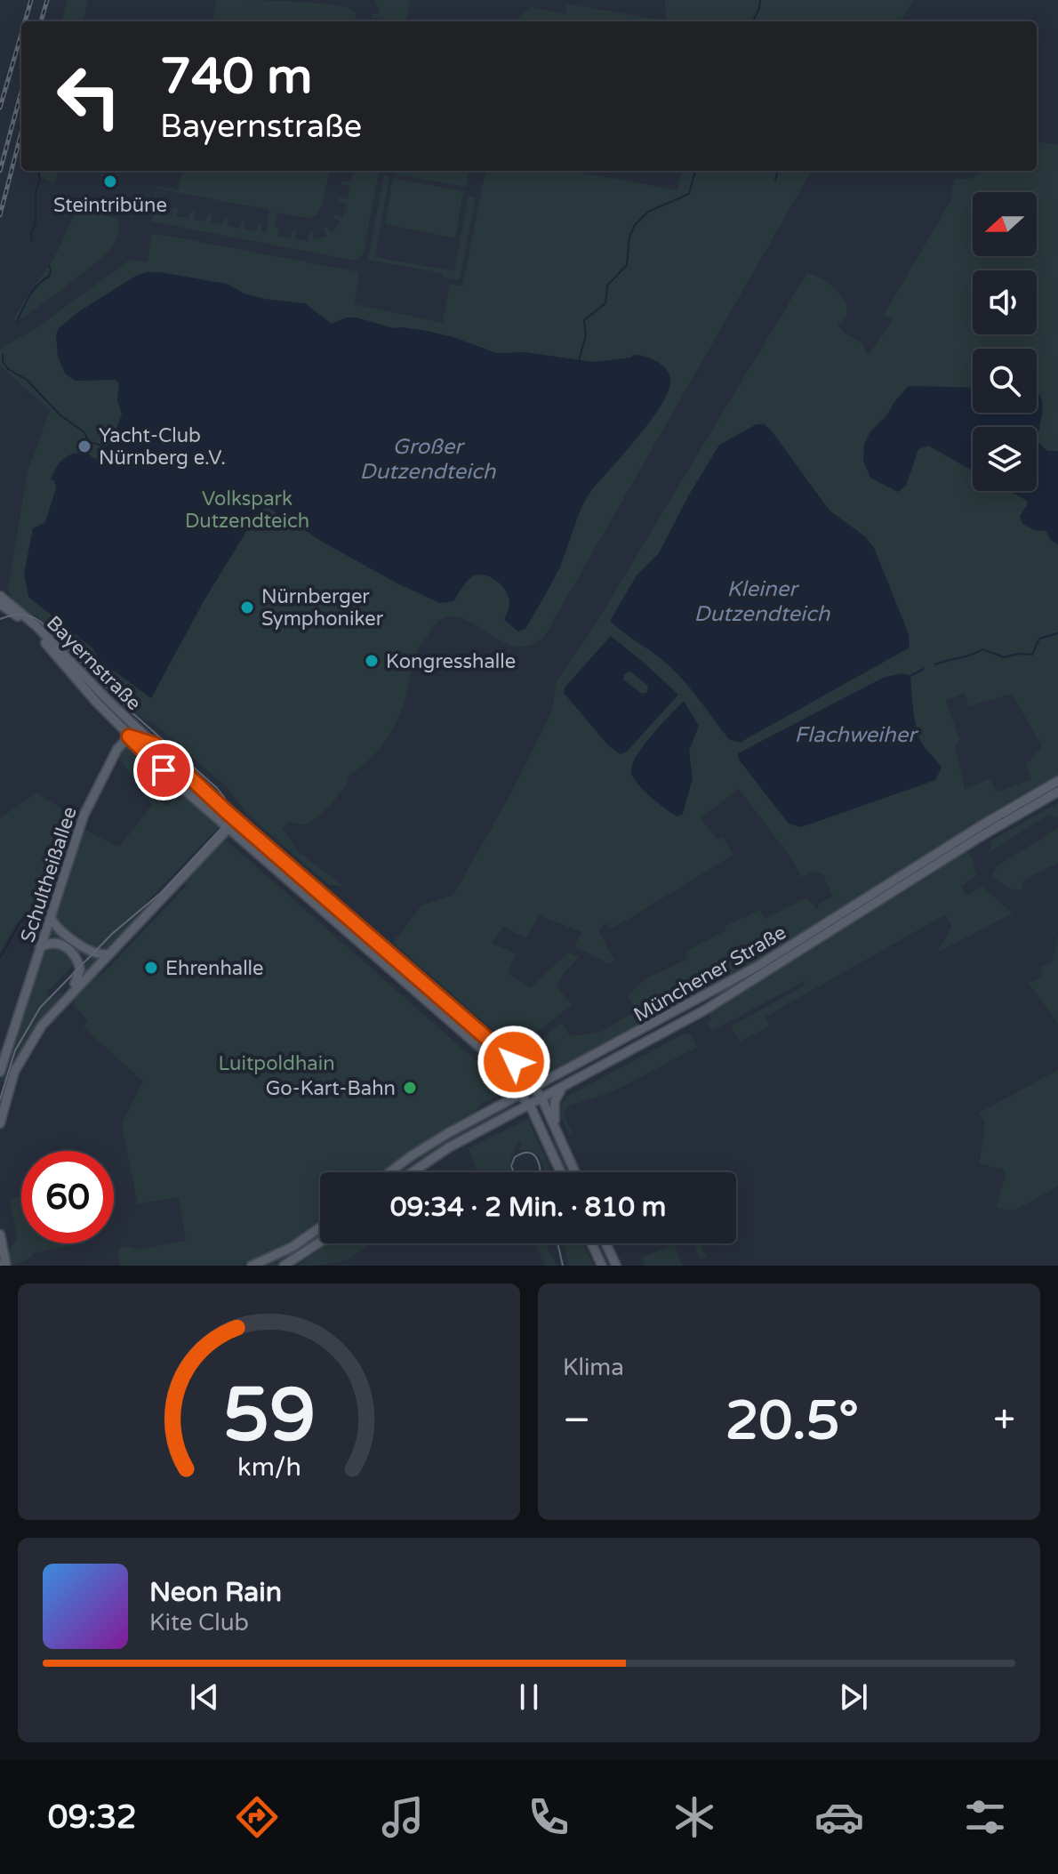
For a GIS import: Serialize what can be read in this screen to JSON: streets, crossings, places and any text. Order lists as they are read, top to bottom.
{
  "streets": {
    "main road": ["Bayernstraße", "Schultheißallee", "Münchener Straße"]
  },
  "crossings": [
    ["Bayernstraße", "Schultheißallee"],
    ["Bayernstraße", "Münchener Straße"]
  ],
  "water": ["Großer Dutzendteich", "Kleiner Dutzendteich", "Flachweiher"],
  "parks": ["Volkspark Dutzendteich", "Luitpoldhain"],
  "places": [
    "Steintribüne",
    "Yacht-Club Nürnberg e.V.",
    "Nürnberger Symphoniker",
    "Kongresshalle",
    "Ehrenhalle",
    "Go-Kart-Bahn"
  ],
  "north": "left",
  "page": {
    "turn": ["740 m", "Bayernstraße"],
    "limit": "60",
    "trip": "09:34 · 2 Min. · 810 m",
    "tile": "Klima",
    "heat": ["−", "20.5°", "+"],
    "song": ["Neon Rain", "Kite Club"],
    "tabs": "09:32",
    "gauge": ["59", "km/h"]
  }
}
